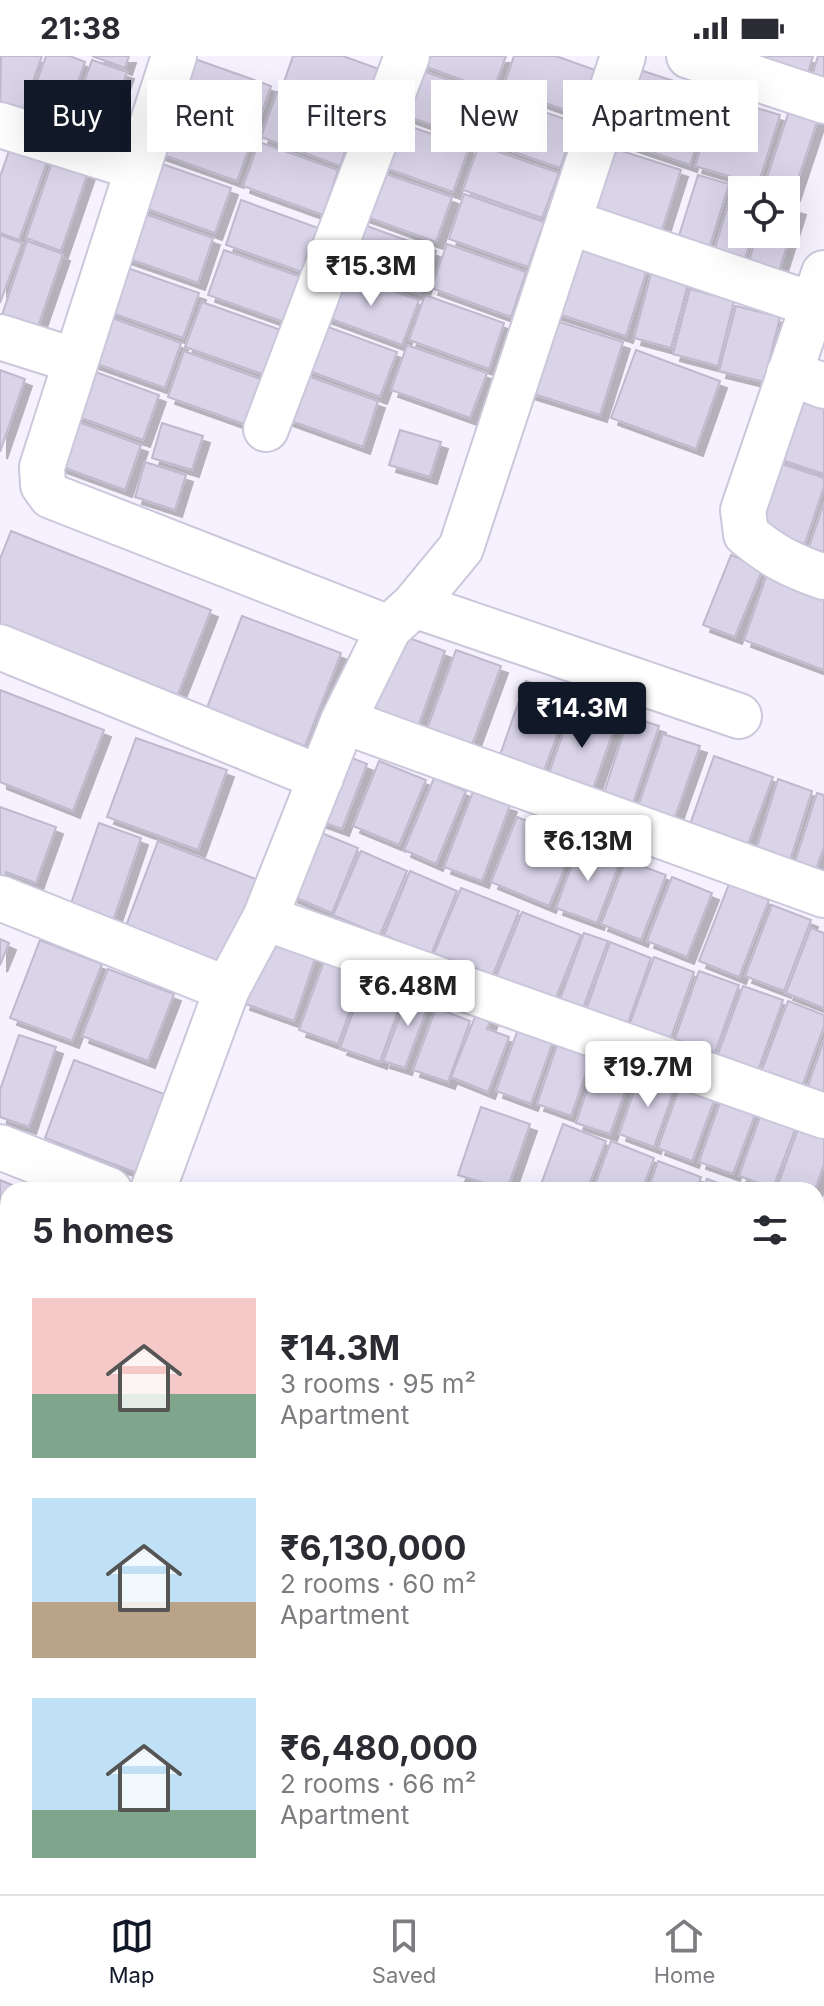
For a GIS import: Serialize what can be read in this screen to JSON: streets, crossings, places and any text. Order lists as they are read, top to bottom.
{
  "page": {
    "status": "21:38",
    "chip": [
      "Buy",
      "Rent",
      "Filters",
      "New",
      "Apartment"
    ],
    "price": [
      "₹15.3M",
      "₹14.3M",
      "₹6.13M",
      "₹6.48M",
      "₹19.7M"
    ],
    "heading": "5 homes",
    "list": [
      {
        "name": "₹14.3M",
        "note": "3 rooms · 95 m² · Apartment"
      },
      {
        "name": "₹6,130,000",
        "note": "2 rooms · 60 m² · Apartment"
      },
      {
        "name": "₹6,480,000",
        "note": "2 rooms · 66 m² · Apartment"
      }
    ],
    "tabs": ["Map", "Saved", "Home"]
  }
}
